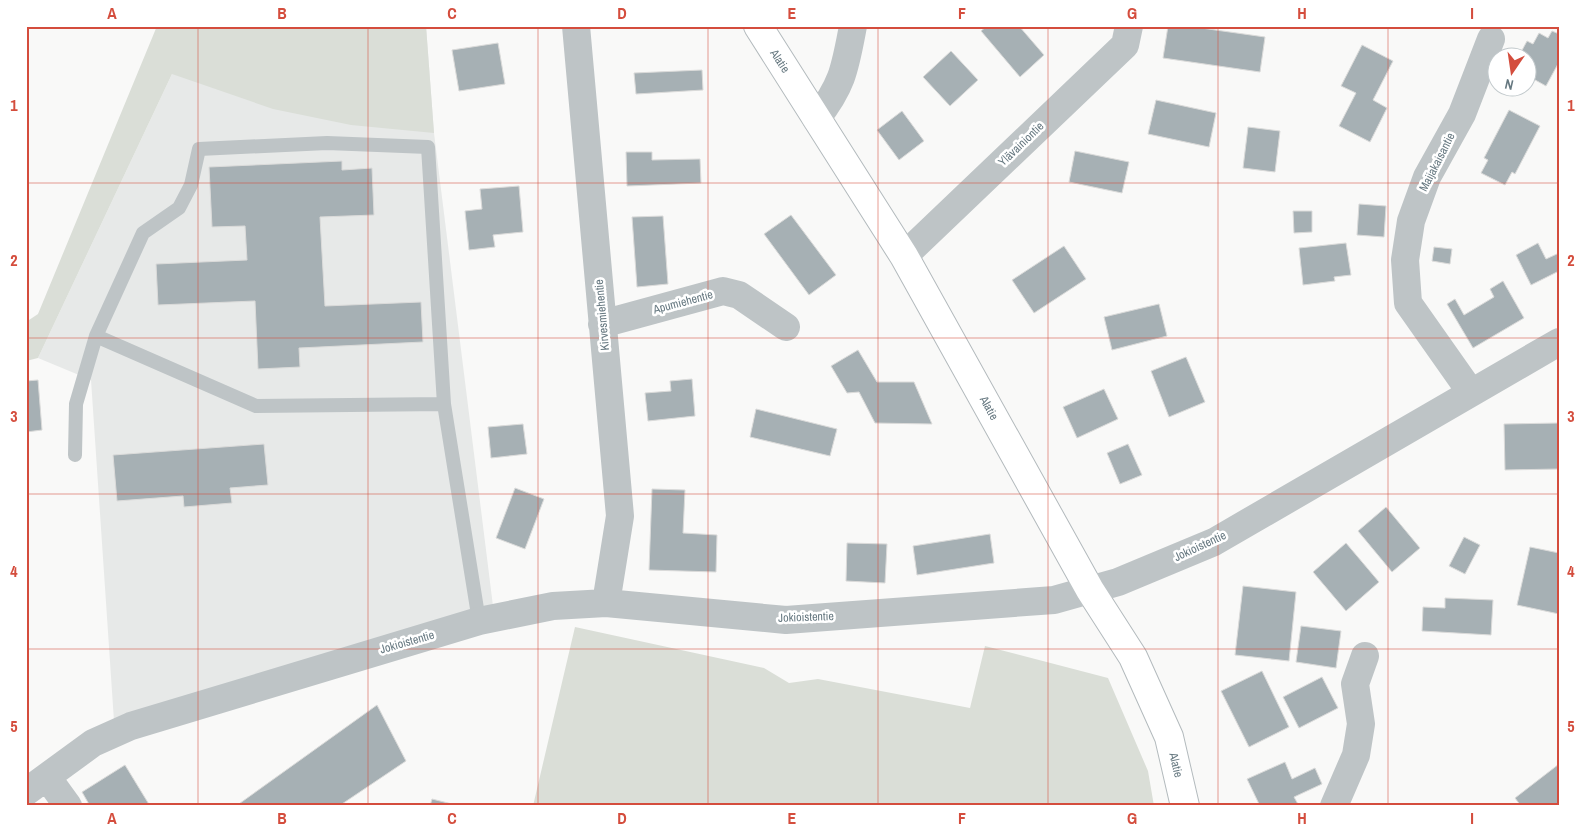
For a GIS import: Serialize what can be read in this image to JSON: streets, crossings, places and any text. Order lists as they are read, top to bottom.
{
  "streets": {
    "street": [
      "Alatie",
      "Ylävainiontie",
      "Maijakaisantie",
      "Apumiehentie",
      "Kirvesmiehentie",
      "Jokioistentie"
    ]
  },
  "crossings": [
    ["Alatie", "Ylävainiontie"],
    ["Alatie", "Jokioistentie"],
    ["Maijakaisantie", "Jokioistentie"],
    ["Apumiehentie", "Kirvesmiehentie"],
    ["Kirvesmiehentie", "Jokioistentie"]
  ],
  "north": "bottom",
  "grid": {
    "columns": [
      "A",
      "B",
      "C",
      "D",
      "E",
      "F",
      "G",
      "H",
      "I"
    ],
    "rows": [
      "1",
      "2",
      "3",
      "4",
      "5"
    ]
  }
}
